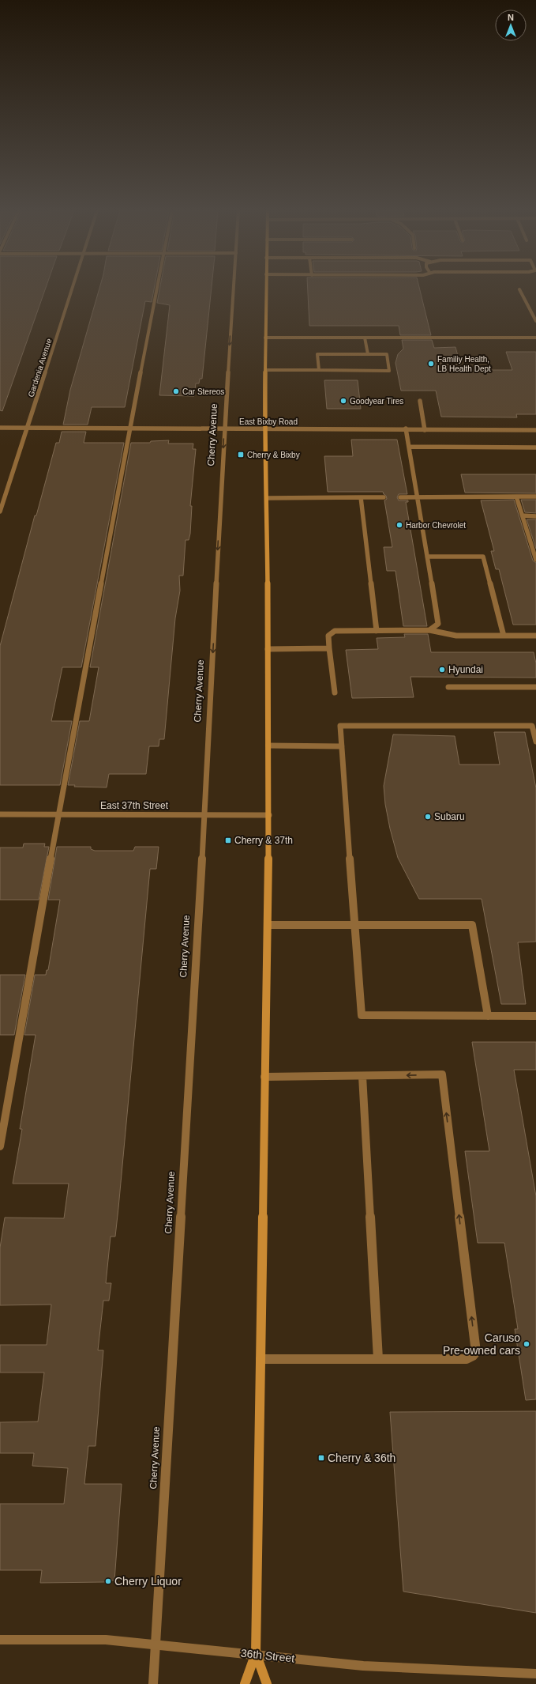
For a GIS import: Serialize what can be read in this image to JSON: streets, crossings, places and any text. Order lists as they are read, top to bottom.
{
  "streets": {
    "street": [
      "Gardenia Avenue",
      "East Bixby Road",
      "Cherry Avenue",
      "East 37th Street",
      "36th Street"
    ]
  },
  "crossings": [
    ["Gardenia Avenue", "East Bixby Road"],
    ["East Bixby Road", "Cherry Avenue"],
    ["Cherry Avenue", "East 37th Street"],
    ["Cherry Avenue", "36th Street"]
  ],
  "one_way": ["Cherry Avenue"],
  "places": {
    "other": [
      "Familiy Health, LB Health Dept",
      "Car Stereos",
      "Goodyear Tires",
      "Harbor Chevrolet",
      "Hyundai",
      "Subaru",
      "Caruso Pre-owned cars",
      "Cherry Liquor"
    ],
    "transit": ["Cherry & Bixby", "Cherry & 37th", "Cherry & 36th"]
  },
  "north": "top"
}
